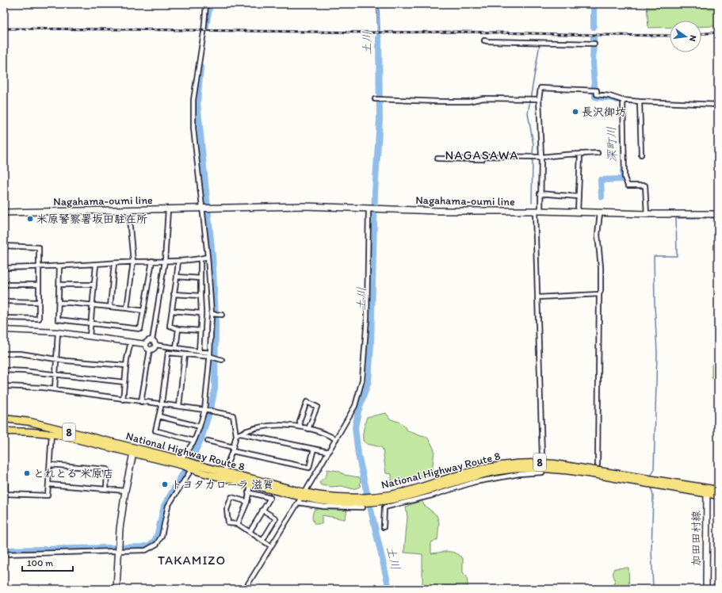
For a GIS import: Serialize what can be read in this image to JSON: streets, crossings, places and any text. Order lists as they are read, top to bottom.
{
  "streets": {
    "highway": ["8", "National Highway Route 8"],
    "main road": ["Nagahama-oumi line", "加田田村線"]
  },
  "crossings": [
    ["National Highway Route 8", "加田田村線"]
  ],
  "districts": ["NAGASAWA", "TAKAMIZO"],
  "water": ["土川", "深町川"],
  "places": [
    "長沢御坊",
    "米原警察署坂田駐在所",
    "とれとる 米原店",
    "トヨタカローラ 滋賀"
  ],
  "scale_bar": "100 m",
  "north": "right"
}
